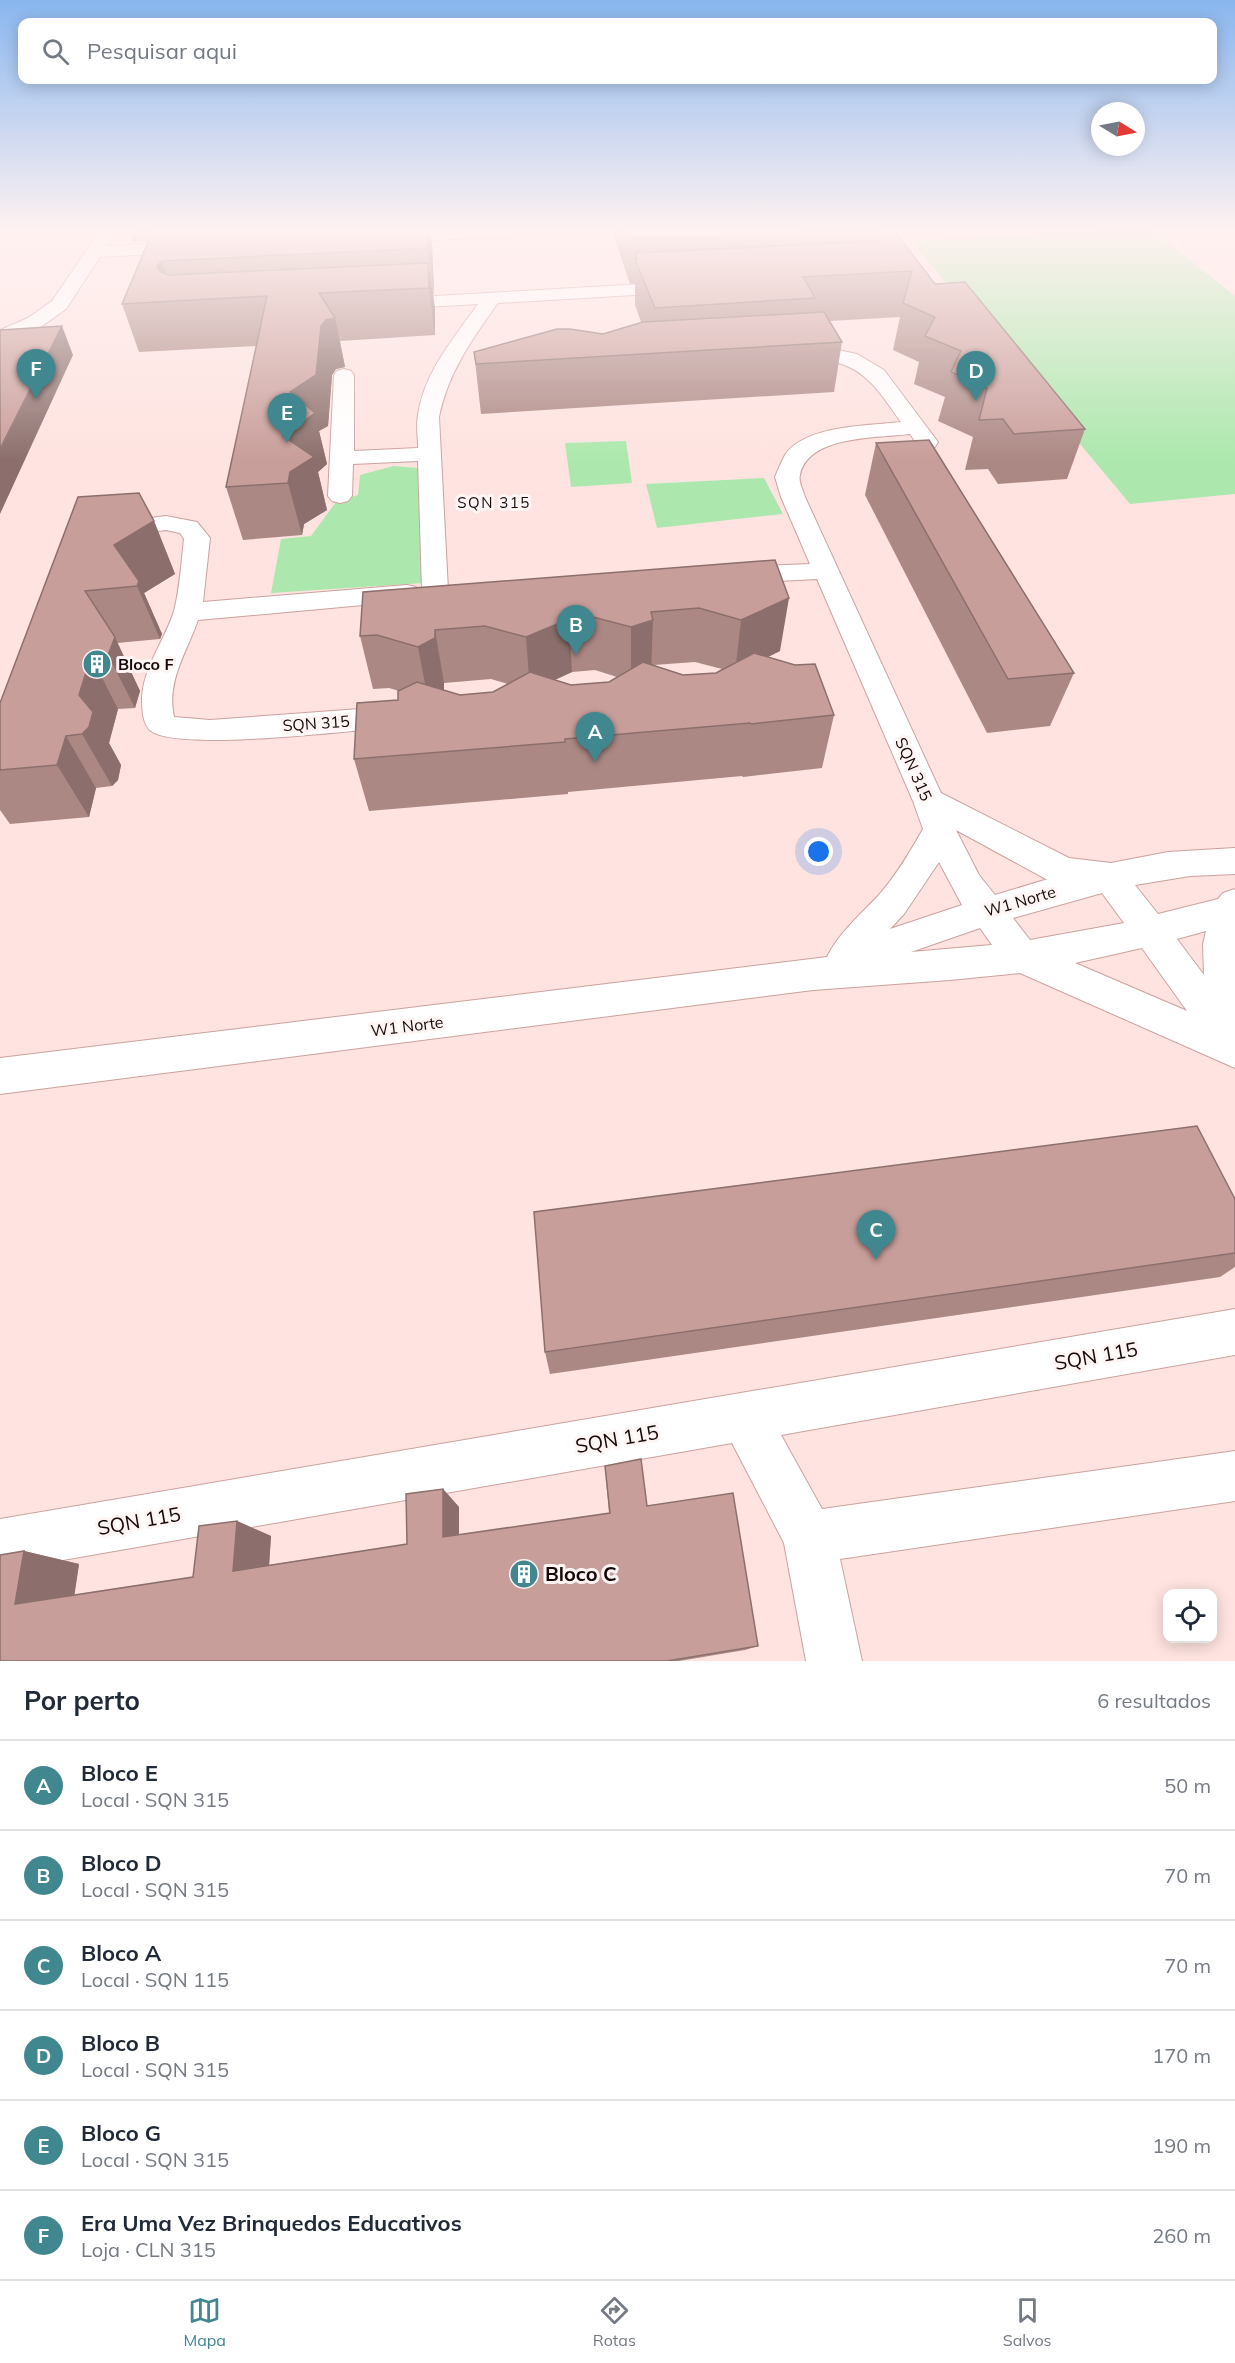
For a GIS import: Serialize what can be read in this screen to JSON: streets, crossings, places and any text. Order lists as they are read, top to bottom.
{
  "streets": {
    "street": ["SQN 315", "W1 Norte", "SQN 115"]
  },
  "crossings": [
    ["SQN 315", "W1 Norte"]
  ],
  "districts": ["SQN 315"],
  "places": {
    "building": ["Bloco F", "Bloco C"]
  },
  "north": "right",
  "page": {
    "search": "Pesquisar aqui",
    "pins": [
      "F",
      "D",
      "E",
      "B",
      "A",
      "C"
    ],
    "heading": ["Por perto", "6 resultados"],
    "list": [
      {
        "mark": "A",
        "name": "Bloco E",
        "note": "Local · SQN 315",
        "value": "50 m"
      },
      {
        "mark": "B",
        "name": "Bloco D",
        "note": "Local · SQN 315",
        "value": "70 m"
      },
      {
        "mark": "C",
        "name": "Bloco A",
        "note": "Local · SQN 115",
        "value": "70 m"
      },
      {
        "mark": "D",
        "name": "Bloco B",
        "note": "Local · SQN 315",
        "value": "170 m"
      },
      {
        "mark": "E",
        "name": "Bloco G",
        "note": "Local · SQN 315",
        "value": "190 m"
      },
      {
        "mark": "F",
        "name": "Era Uma Vez Brinquedos Educativos",
        "note": "Loja · CLN 315",
        "value": "260 m"
      }
    ],
    "nav": ["Mapa", "Rotas", "Salvos"]
  }
}
